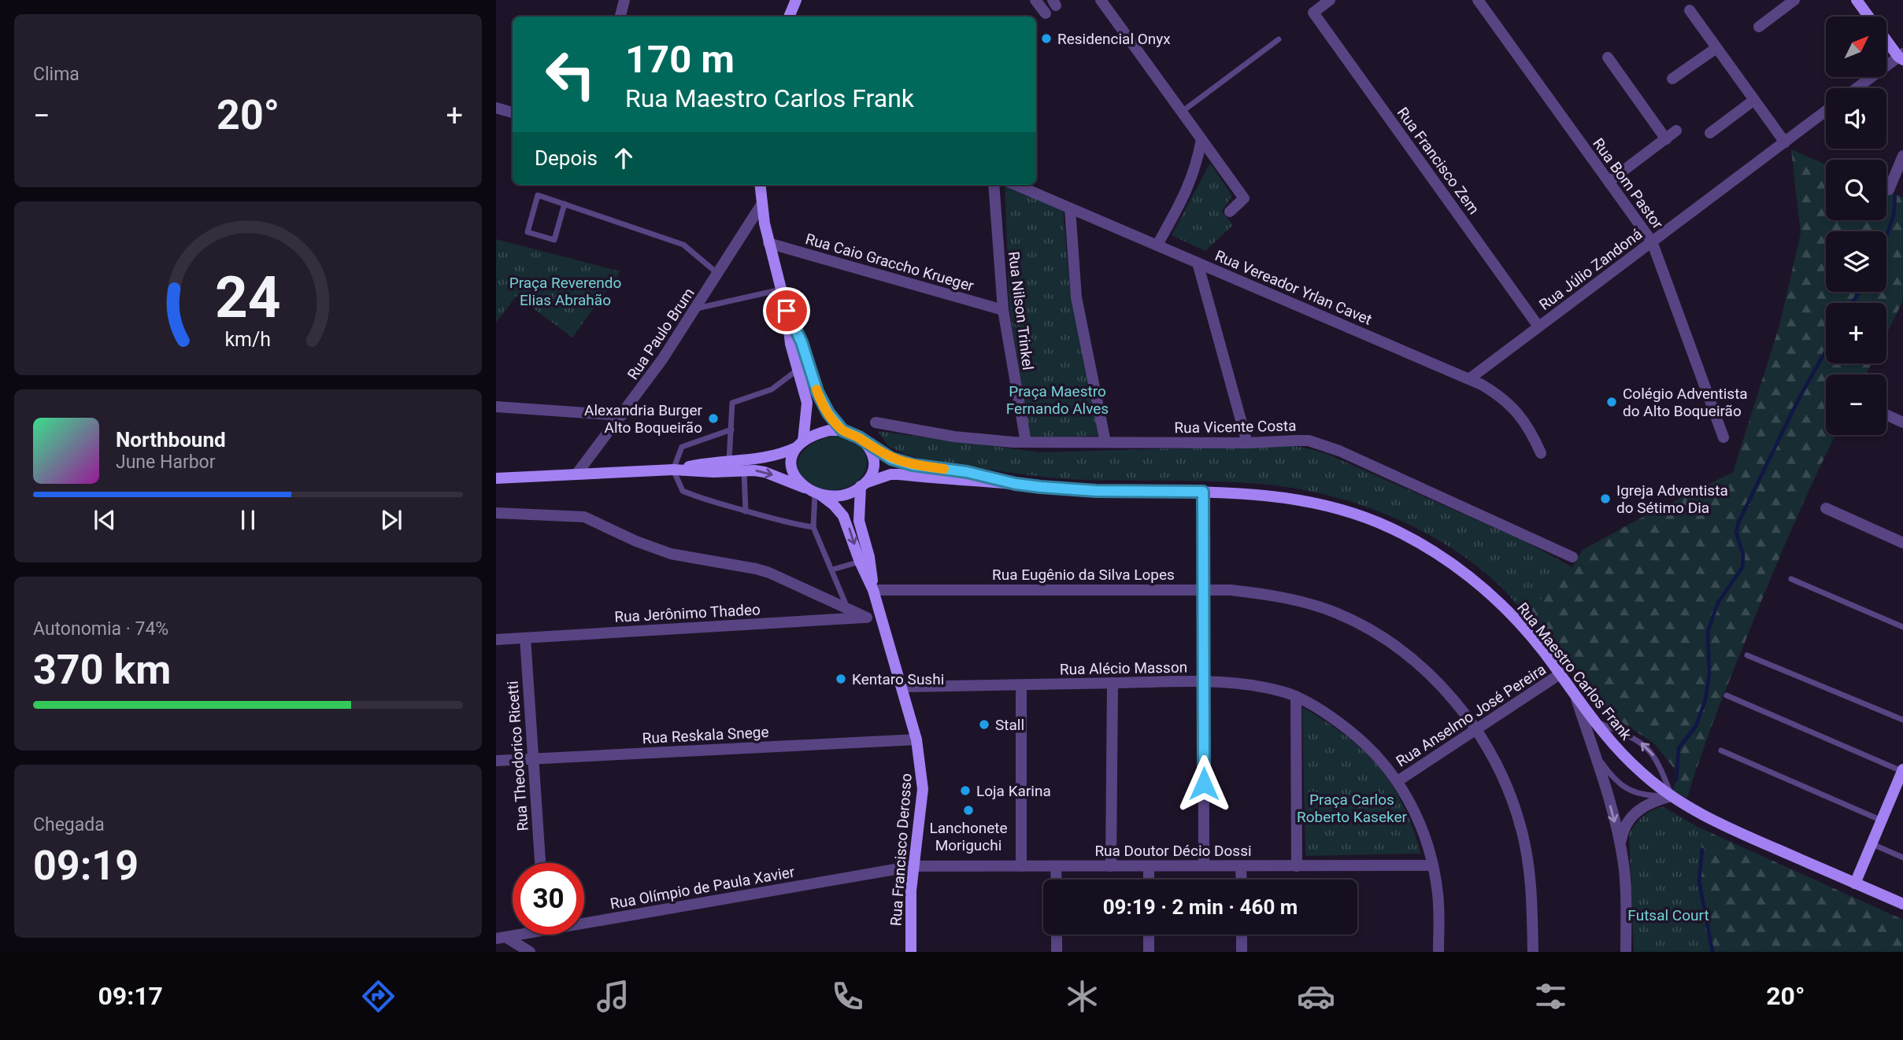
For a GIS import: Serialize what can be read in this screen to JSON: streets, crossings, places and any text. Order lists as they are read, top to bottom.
{
  "streets": {
    "main road": ["Rua Maestro Carlos Frank", "Rua Francisco Derosso"],
    "street": [
      "Rua Francisco Zem",
      "Rua Bom Pastor",
      "Rua Caio Graccho Krueger",
      "Rua Júlio Zandoná",
      "Rua Vereador Yrlan Cavet",
      "Rua Nilson Trinkel",
      "Rua Paulo Brum",
      "Rua Vicente Costa",
      "Rua Eugênio da Silva Lopes",
      "Rua Jerônimo Thadeo",
      "Rua Alécio Masson",
      "Rua Anselmo José Pereira",
      "Rua Reskala Snege",
      "Rua Theodorico Ricetti",
      "Rua Doutor Décio Dossi",
      "Rua Olímpio de Paula Xavier"
    ]
  },
  "crossings": [
    ["Rua Francisco Zem", "Rua Júlio Zandoná"],
    ["Rua Bom Pastor", "Rua Júlio Zandoná"],
    ["Rua Caio Graccho Krueger", "Rua Nilson Trinkel"],
    ["Rua Júlio Zandoná", "Rua Vereador Yrlan Cavet"],
    ["Rua Nilson Trinkel", "Rua Vicente Costa"],
    ["Rua Eugênio da Silva Lopes", "Rua Anselmo José Pereira"],
    ["Rua Eugênio da Silva Lopes", "Rua Francisco Derosso"],
    ["Rua Jerônimo Thadeo", "Rua Theodorico Ricetti"],
    ["Rua Jerônimo Thadeo", "Rua Francisco Derosso"],
    ["Rua Alécio Masson", "Rua Anselmo José Pereira"],
    ["Rua Alécio Masson", "Rua Francisco Derosso"],
    ["Rua Alécio Masson", "Rua Doutor Décio Dossi"],
    ["Rua Maestro Carlos Frank", "Rua Anselmo José Pereira"],
    ["Rua Maestro Carlos Frank", "Rua Francisco Derosso"],
    ["Rua Reskala Snege", "Rua Theodorico Ricetti"],
    ["Rua Reskala Snege", "Rua Francisco Derosso"],
    ["Rua Francisco Derosso", "Rua Doutor Décio Dossi"],
    ["Rua Francisco Derosso", "Rua Olímpio de Paula Xavier"],
    ["Rua Doutor Décio Dossi", "Rua Olímpio de Paula Xavier"]
  ],
  "parks": [
    "Praça Reverendo Elias Abrahão",
    "Praça Maestro Fernando Alves",
    "Praça Carlos Roberto Kaseker",
    "Futsal Court"
  ],
  "places": [
    "Residencial Onyx",
    "Colégio Adventista do Alto Boqueirão",
    "Alexandria Burger Alto Boqueirão",
    "Igreja Adventista do Sétimo Dia",
    "Kentaro Sushi",
    "Stall",
    "Loja Karina",
    "Lanchonete Moriguchi"
  ],
  "north": "top right",
  "page": {
    "tile": [
      "Clima",
      ["Autonomia · 74%", "370 km"],
      ["Chegada", "09:19"]
    ],
    "map_buttons": ["+", "−"],
    "turn": ["170 m", "Rua Maestro Carlos Frank"],
    "heat": ["−", "20°", "+"],
    "then": "Depois",
    "song": ["Northbound", "June Harbor"],
    "limit": "30",
    "trip": "09:19 · 2 min · 460 m",
    "tabs": ["09:17", "20°"],
    "gauge": ["24", "km/h"]
  }
}
